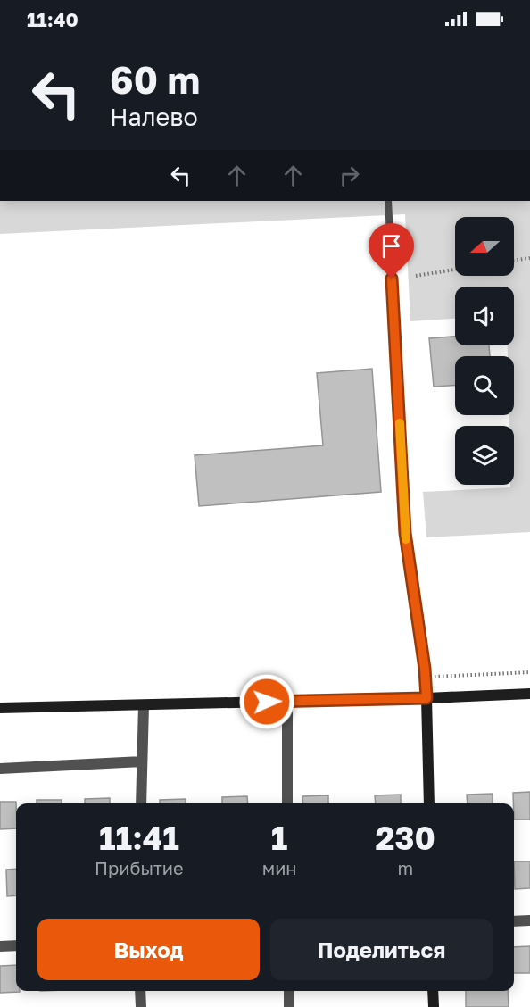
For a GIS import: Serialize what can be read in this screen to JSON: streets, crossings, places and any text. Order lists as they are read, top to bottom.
{
  "north": "left",
  "page": {
    "status": "11:40",
    "turn": ["60 m", "Налево"],
    "eta": [
      "11:41",
      "Прибытие",
      "1",
      "мин",
      "230",
      "m"
    ],
    "buttons": ["Выход", "Поделиться"]
  }
}
